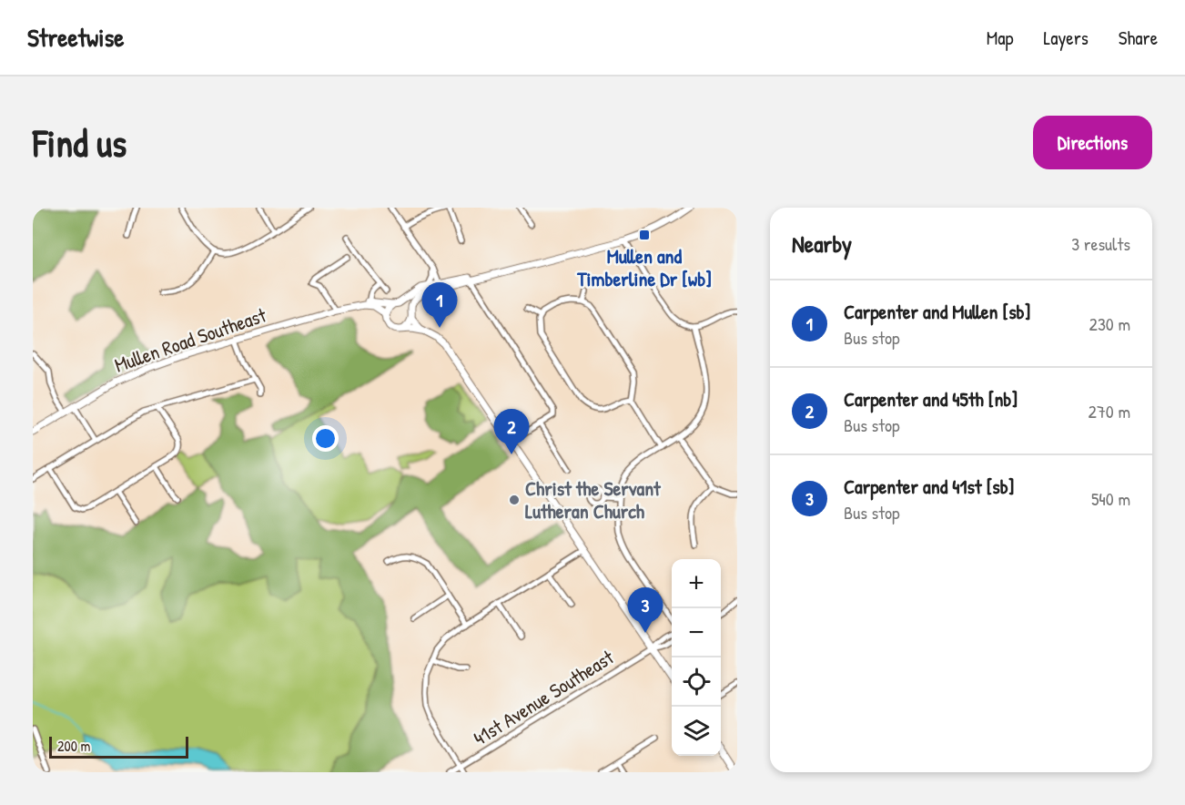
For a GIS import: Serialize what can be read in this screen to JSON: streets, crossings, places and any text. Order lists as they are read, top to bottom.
{
  "streets": {
    "street": ["Mullen Road Southeast", "41st Avenue Southeast"]
  },
  "places": {
    "transit": ["Mullen and Timberline Dr [wb]"],
    "other": ["Christ the Servant Lutheran Church"]
  },
  "scale_bar": "200 m",
  "page": {
    "header": "Streetwise",
    "nav": ["Map", "Layers", "Share"],
    "buttons": "Directions",
    "title": "Find us",
    "heading": ["Nearby", "3 results"],
    "list": [
      {
        "mark": "1",
        "name": "Carpenter and Mullen [sb]",
        "note": "Bus stop",
        "value": "230 m"
      },
      {
        "mark": "2",
        "name": "Carpenter and 45th [nb]",
        "note": "Bus stop",
        "value": "270 m"
      },
      {
        "mark": "3",
        "name": "Carpenter and 41st [sb]",
        "note": "Bus stop",
        "value": "540 m"
      }
    ],
    "pins": ["1", "2", "3"],
    "map_buttons": ["+", "−"],
    "scale": "200 m"
  }
}
